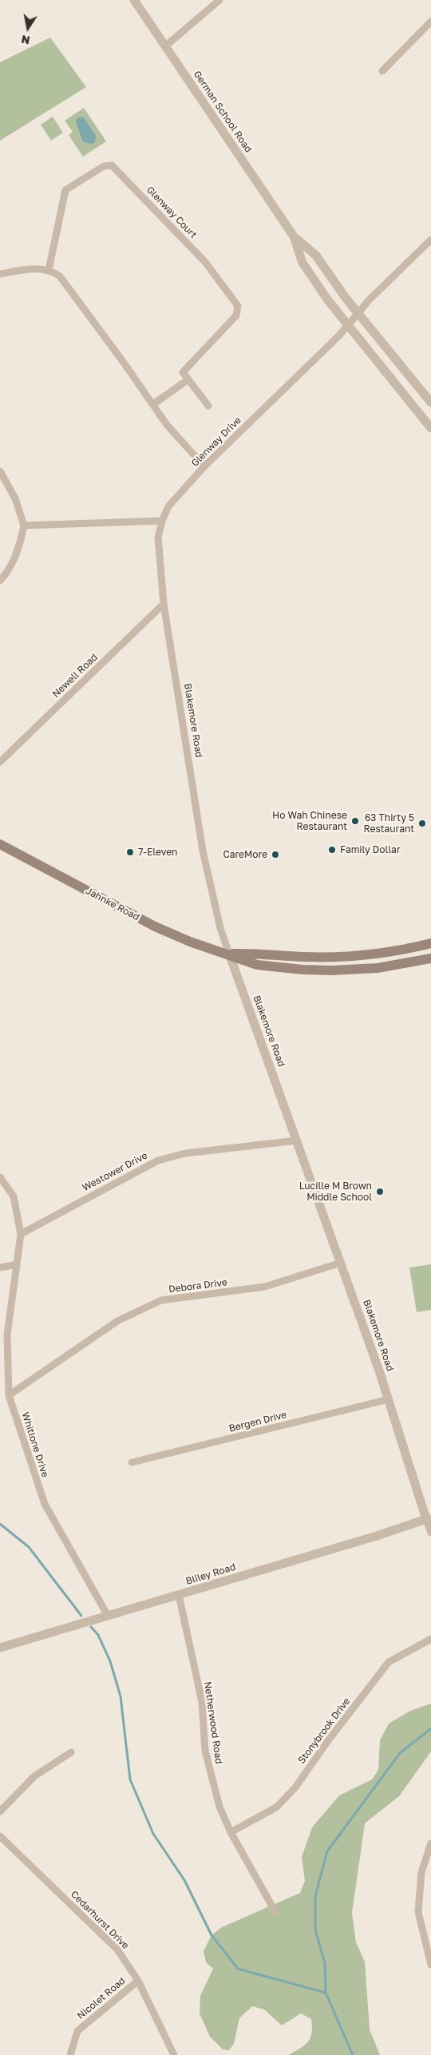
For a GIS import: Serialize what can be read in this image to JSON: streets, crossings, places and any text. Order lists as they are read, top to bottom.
{
  "streets": {
    "main road": ["Jahnke Road"],
    "street": [
      "German School Road",
      "Glenway Court",
      "Glenway Drive",
      "Newell Road",
      "Blakemore Road",
      "Westower Drive",
      "Debora Drive",
      "Bergen Drive",
      "Whitlone Drive",
      "Bliley Road",
      "Netherwood Road",
      "Stonybrook Drive",
      "Cedarhurst Drive",
      "Nicolet Road"
    ]
  },
  "crossings": [
    ["German School Road", "Glenway Drive"],
    ["Glenway Drive", "Blakemore Road"],
    ["Newell Road", "Blakemore Road"],
    ["Blakemore Road", "Jahnke Road"],
    ["Blakemore Road", "Westower Drive"],
    ["Blakemore Road", "Debora Drive"],
    ["Blakemore Road", "Bergen Drive"],
    ["Blakemore Road", "Bliley Road"],
    ["Debora Drive", "Whitlone Drive"],
    ["Whitlone Drive", "Bliley Road"],
    ["Bliley Road", "Netherwood Road"],
    ["Netherwood Road", "Stonybrook Drive"],
    ["Cedarhurst Drive", "Nicolet Road"]
  ],
  "places": [
    "Ho Wah Chinese Restaurant",
    "63 Thirty 5 Restaurant",
    "Family Dollar",
    "7-Eleven",
    "CareMore",
    "Lucille M Brown Middle School"
  ],
  "north": "bottom"
}
